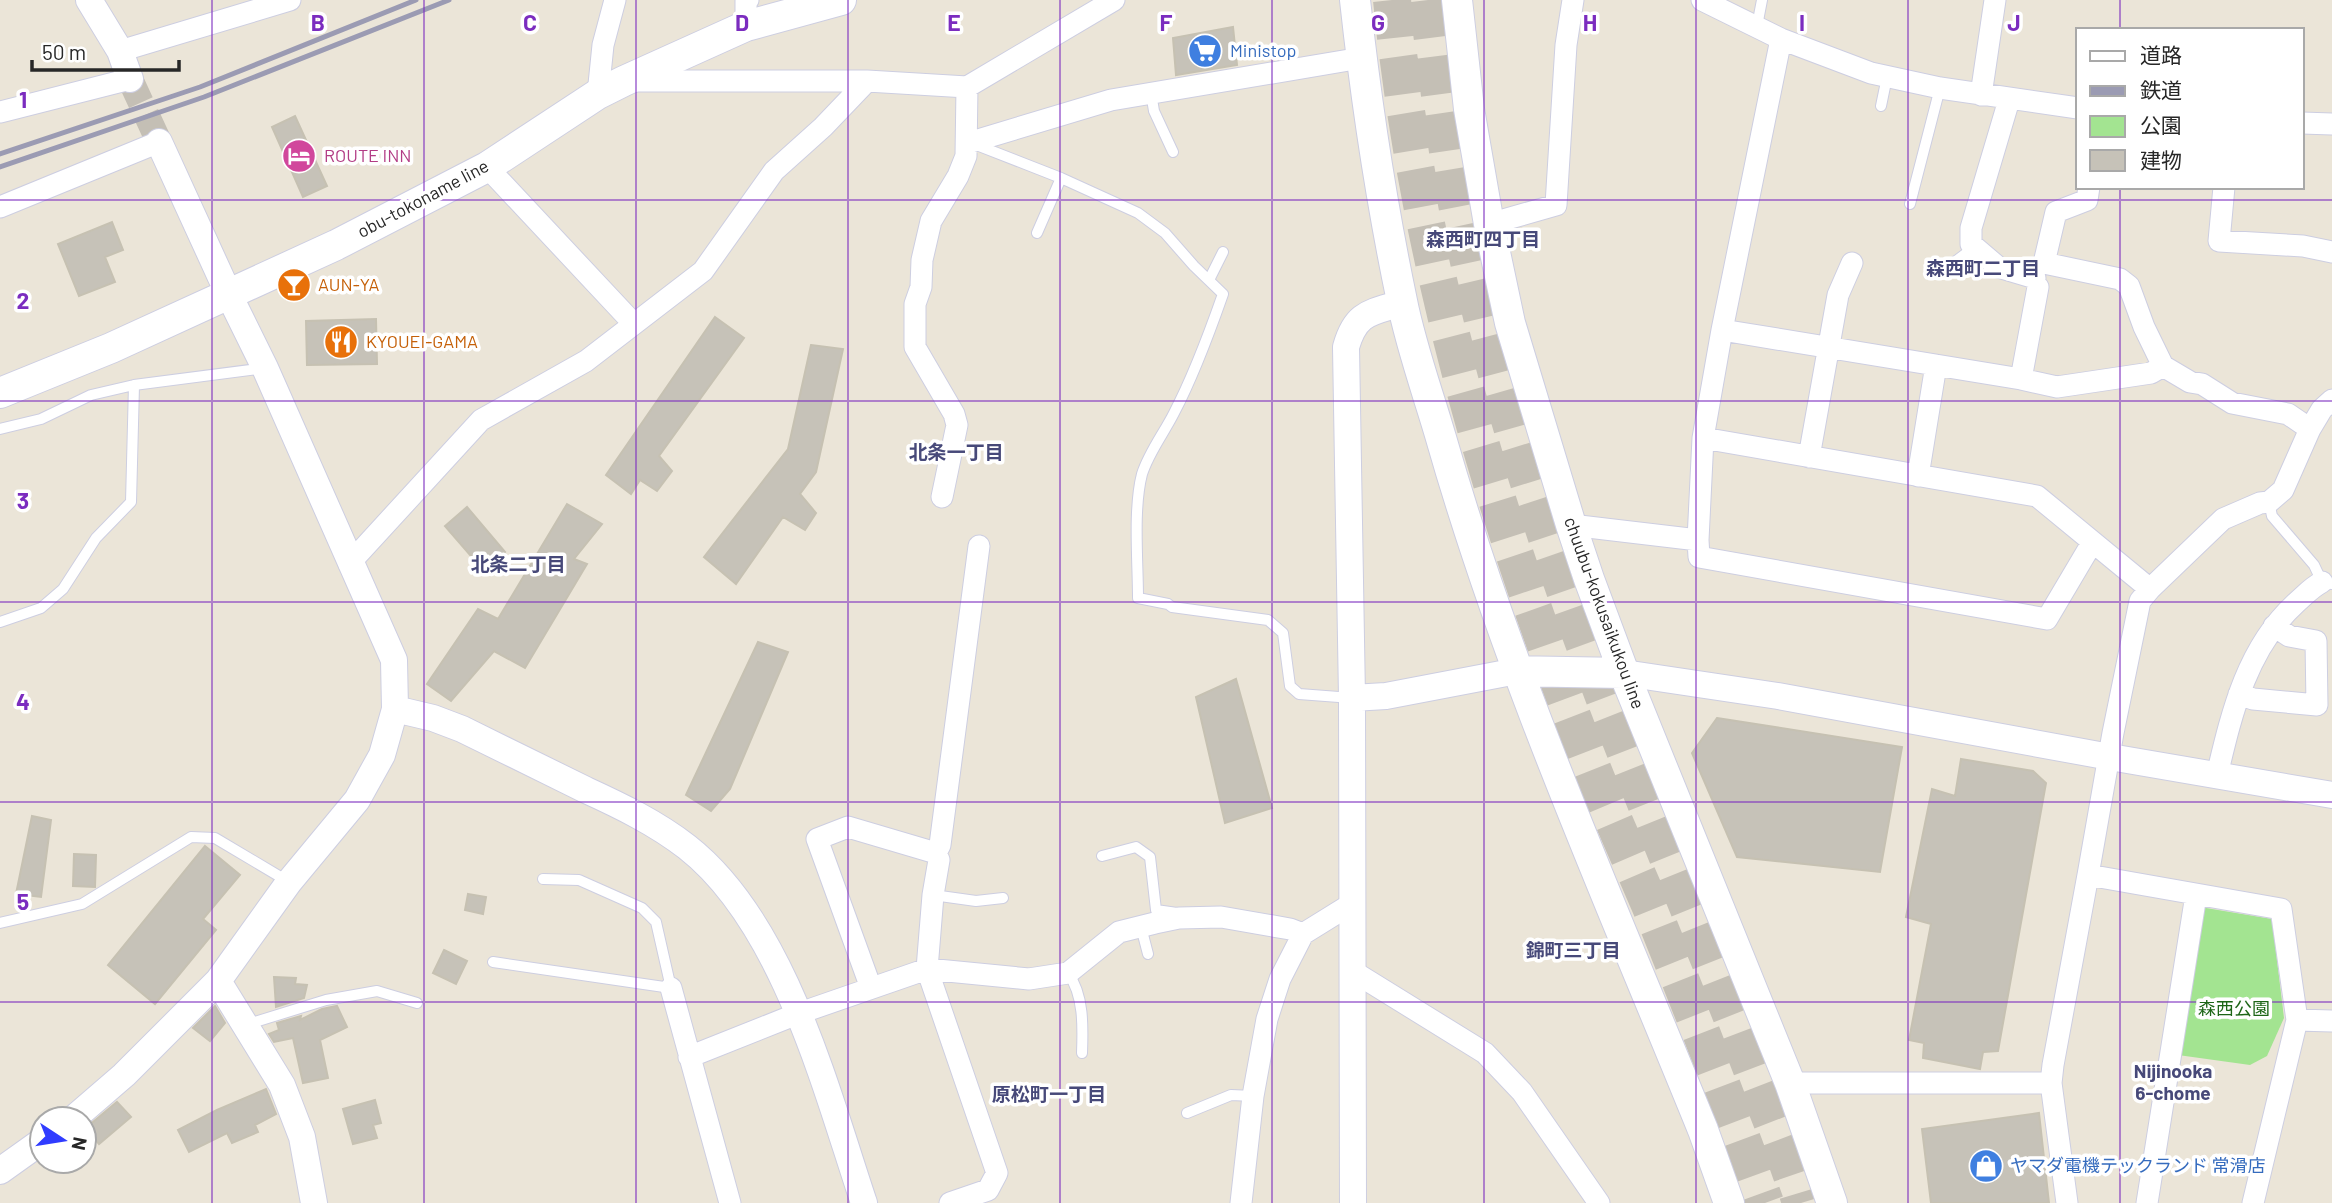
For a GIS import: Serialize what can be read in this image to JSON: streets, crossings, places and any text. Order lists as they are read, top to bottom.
{
  "streets": {
    "main road": ["obu-tokoname line", "chuubu-kokusaikukou line"]
  },
  "districts": [
    "森西町四丁目",
    "森西町二丁目",
    "北条一丁目",
    "北条二丁目",
    "錦町三丁目",
    "Nijinooka 6-chome",
    "原松町一丁目"
  ],
  "parks": ["森西公園"],
  "places": {
    "supermarket": ["Ministop"],
    "hotel": ["ROUTE INN"],
    "bar": ["AUN-YA"],
    "restaurant": ["KYOUEI-GAMA"],
    "shop": ["ヤマダ電機テックランド 常滑店"]
  },
  "legend": [
    "道路",
    "鉄道",
    "公園",
    "建物"
  ],
  "scale_bar": "50 m",
  "north": "right",
  "grid": {
    "columns": [
      "B",
      "C",
      "D",
      "E",
      "F",
      "G",
      "H",
      "I",
      "J"
    ],
    "rows": [
      "1",
      "2",
      "3",
      "4",
      "5"
    ]
  }
}
